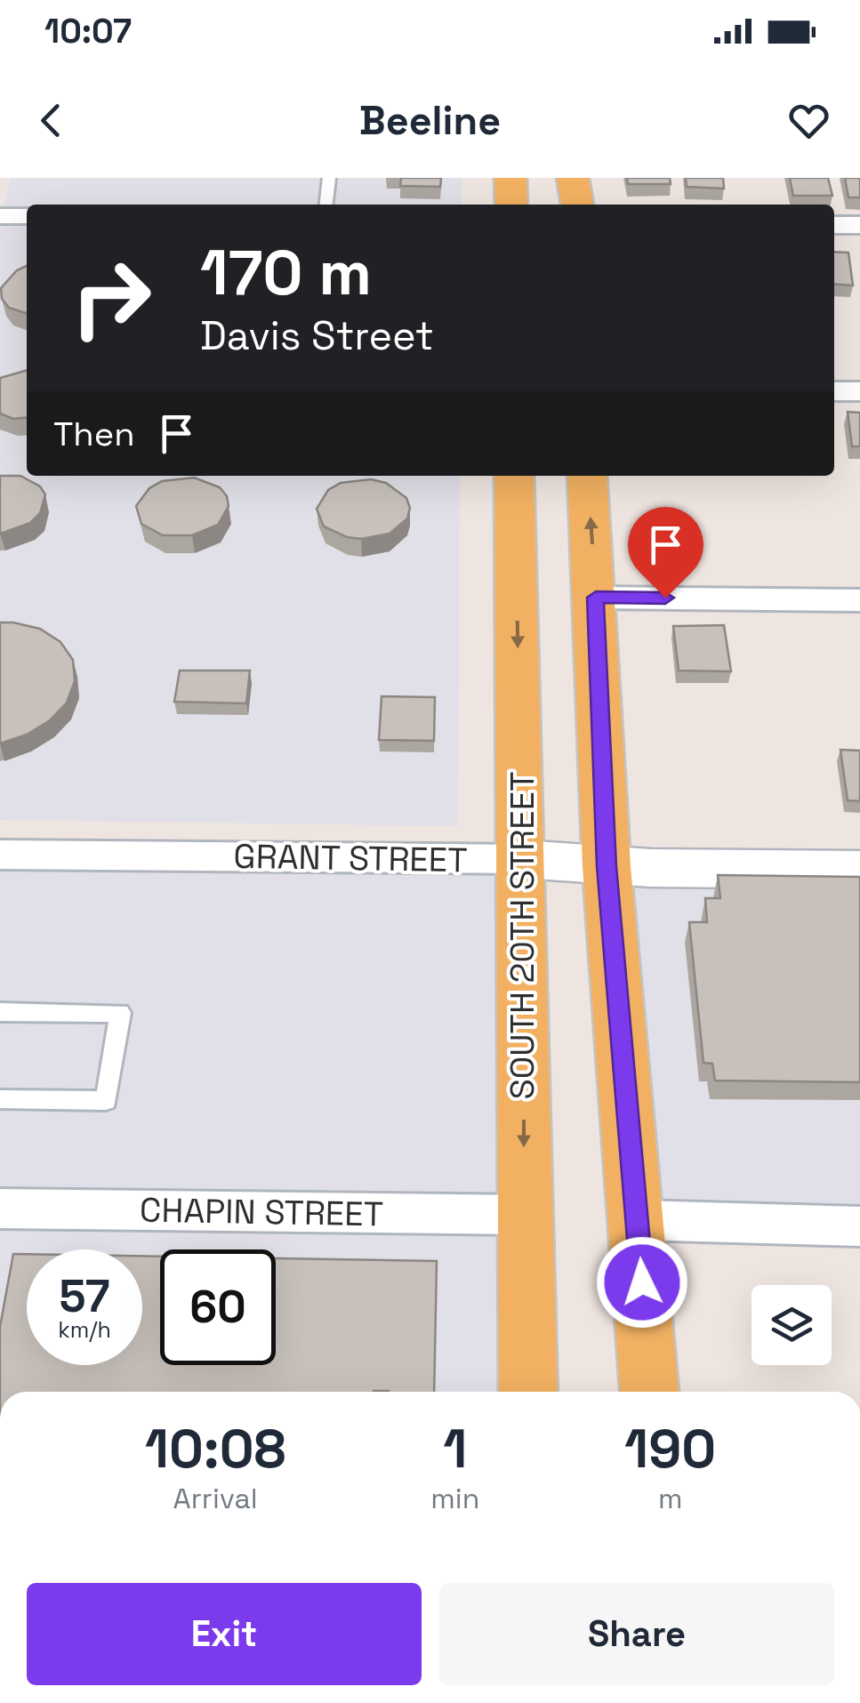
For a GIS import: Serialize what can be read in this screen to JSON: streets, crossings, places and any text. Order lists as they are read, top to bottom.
{
  "streets": {
    "main road": ["SOUTH 20TH STREET"],
    "street": ["GRANT STREET", "CHAPIN STREET"]
  },
  "crossings": [
    ["GRANT STREET", "SOUTH 20TH STREET"],
    ["SOUTH 20TH STREET", "CHAPIN STREET"]
  ],
  "page": {
    "status": "10:07",
    "header": "Beeline",
    "turn": ["170 m", "Davis Street"],
    "then": "Then",
    "speed": "57 km/h",
    "limit": "60",
    "eta": [
      "10:08",
      "Arrival",
      "1",
      "min",
      "190",
      "m"
    ],
    "buttons": ["Exit", "Share"]
  }
}
